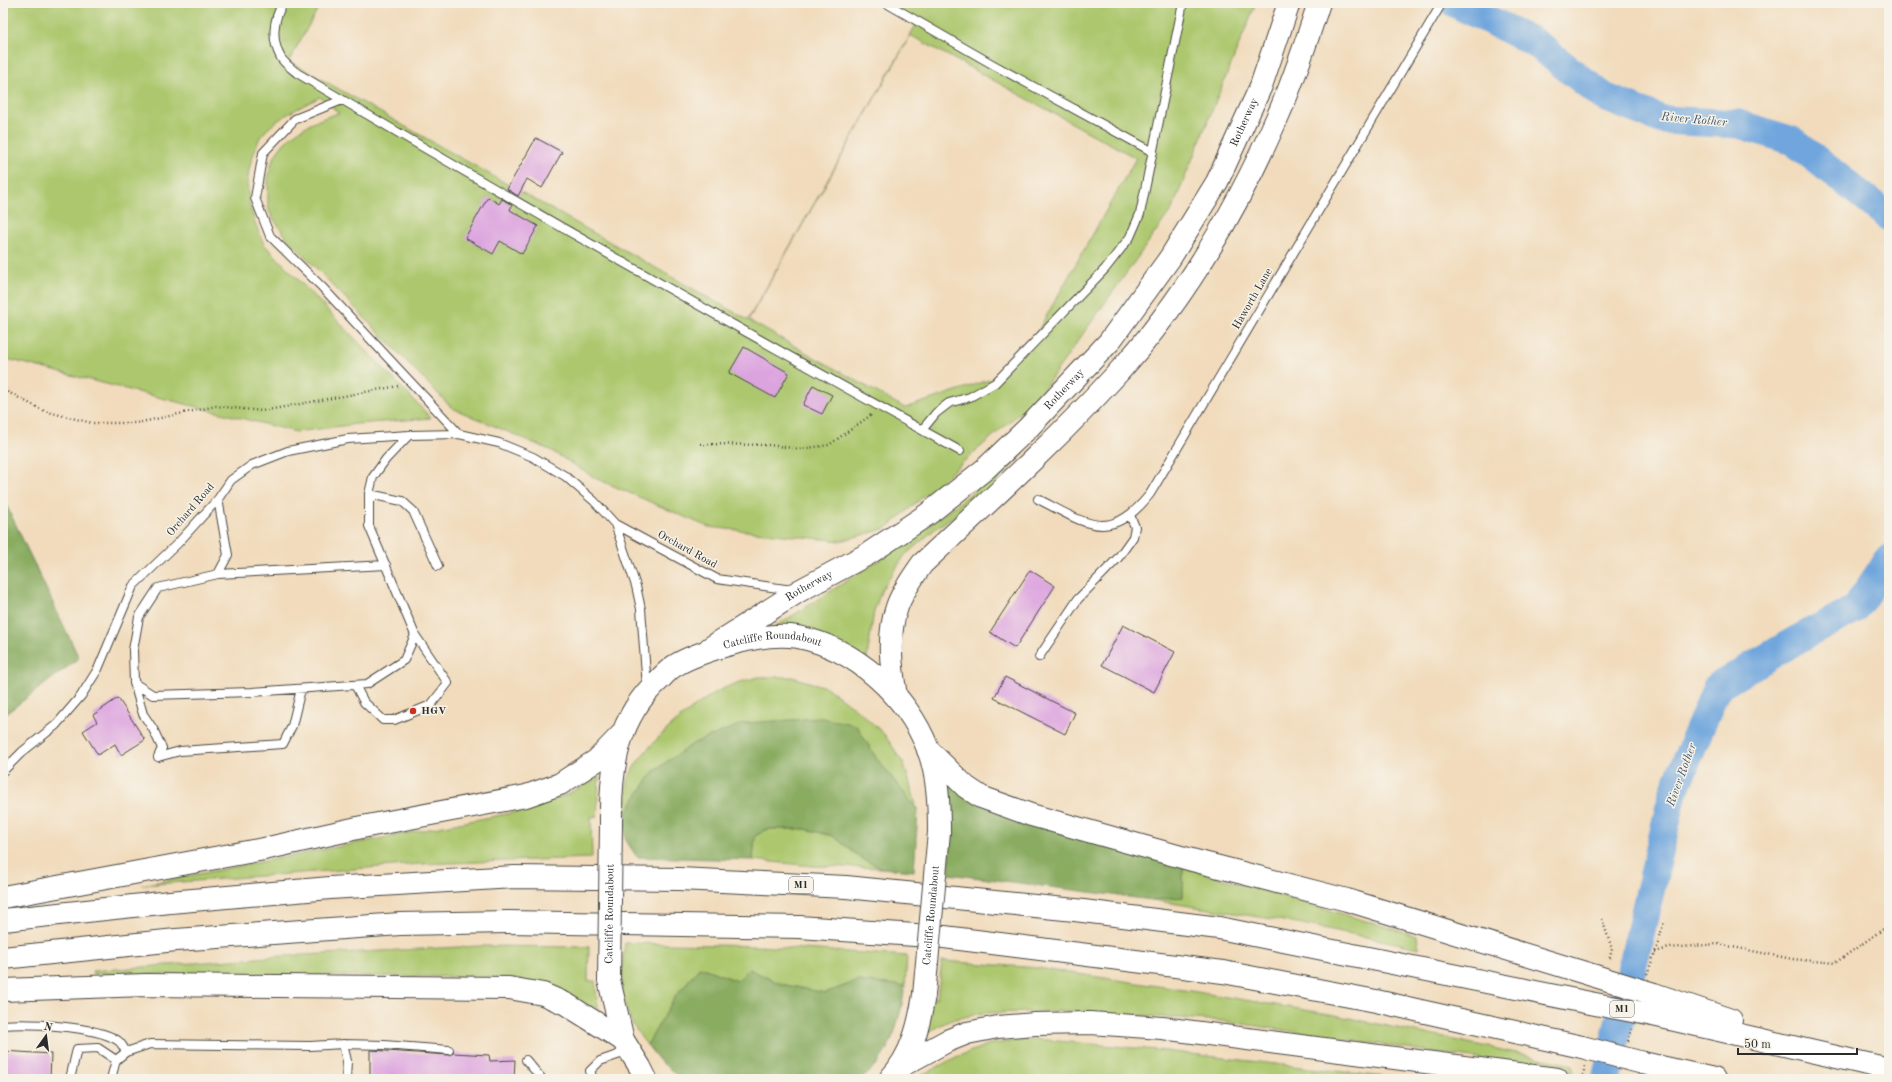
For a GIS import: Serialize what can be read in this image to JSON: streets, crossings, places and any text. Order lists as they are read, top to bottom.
{
  "streets": {
    "main road": ["Rotherway", "Catcliffe Roundabout", "M1"],
    "lane": ["Haworth Lane", "Orchard Road"]
  },
  "crossings": [
    ["Rotherway", "Orchard Road"],
    ["Rotherway", "Catcliffe Roundabout"],
    ["Orchard Road", "Catcliffe Roundabout"]
  ],
  "water": ["River Rother"],
  "places": ["HGV"],
  "scale_bar": "50 m",
  "north": "top"
}
